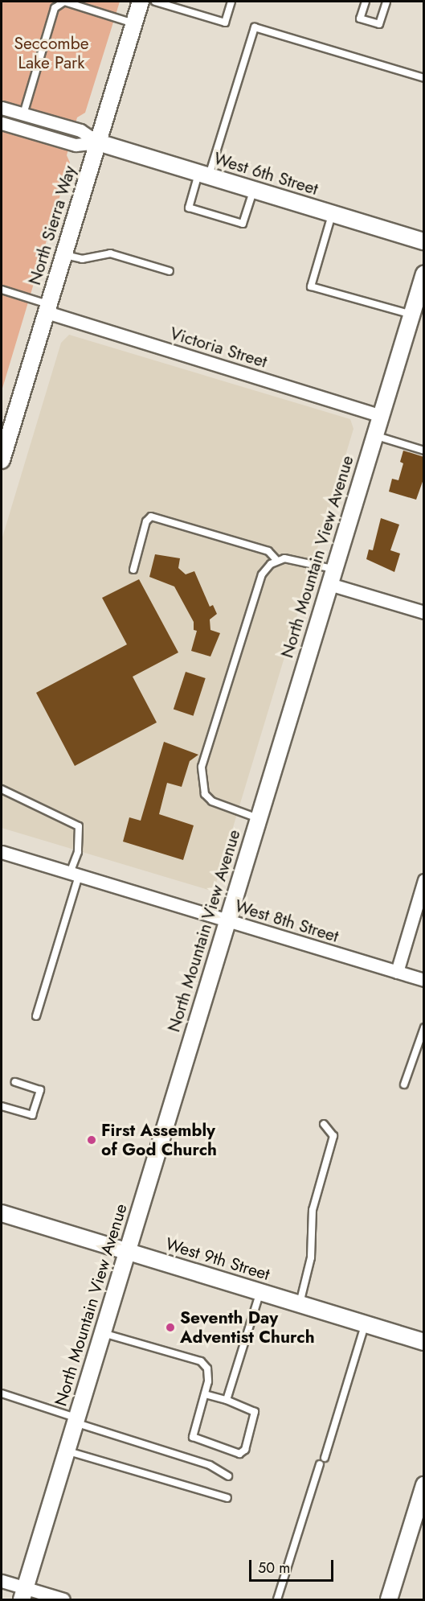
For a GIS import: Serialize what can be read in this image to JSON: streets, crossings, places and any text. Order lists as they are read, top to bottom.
{
  "streets": {
    "street": [
      "West 6th Street",
      "North Sierra Way",
      "Victoria Street",
      "North Mountain View Avenue",
      "West 8th Street",
      "West 9th Street"
    ]
  },
  "crossings": [
    ["West 6th Street", "North Sierra Way"],
    ["North Sierra Way", "Victoria Street"],
    ["Victoria Street", "North Mountain View Avenue"],
    ["North Mountain View Avenue", "West 8th Street"],
    ["North Mountain View Avenue", "West 9th Street"]
  ],
  "parks": ["Seccombe Lake Park"],
  "places": ["First Assembly of God Church", "Seventh Day Adventist Church"],
  "scale_bar": "50 m"
}
